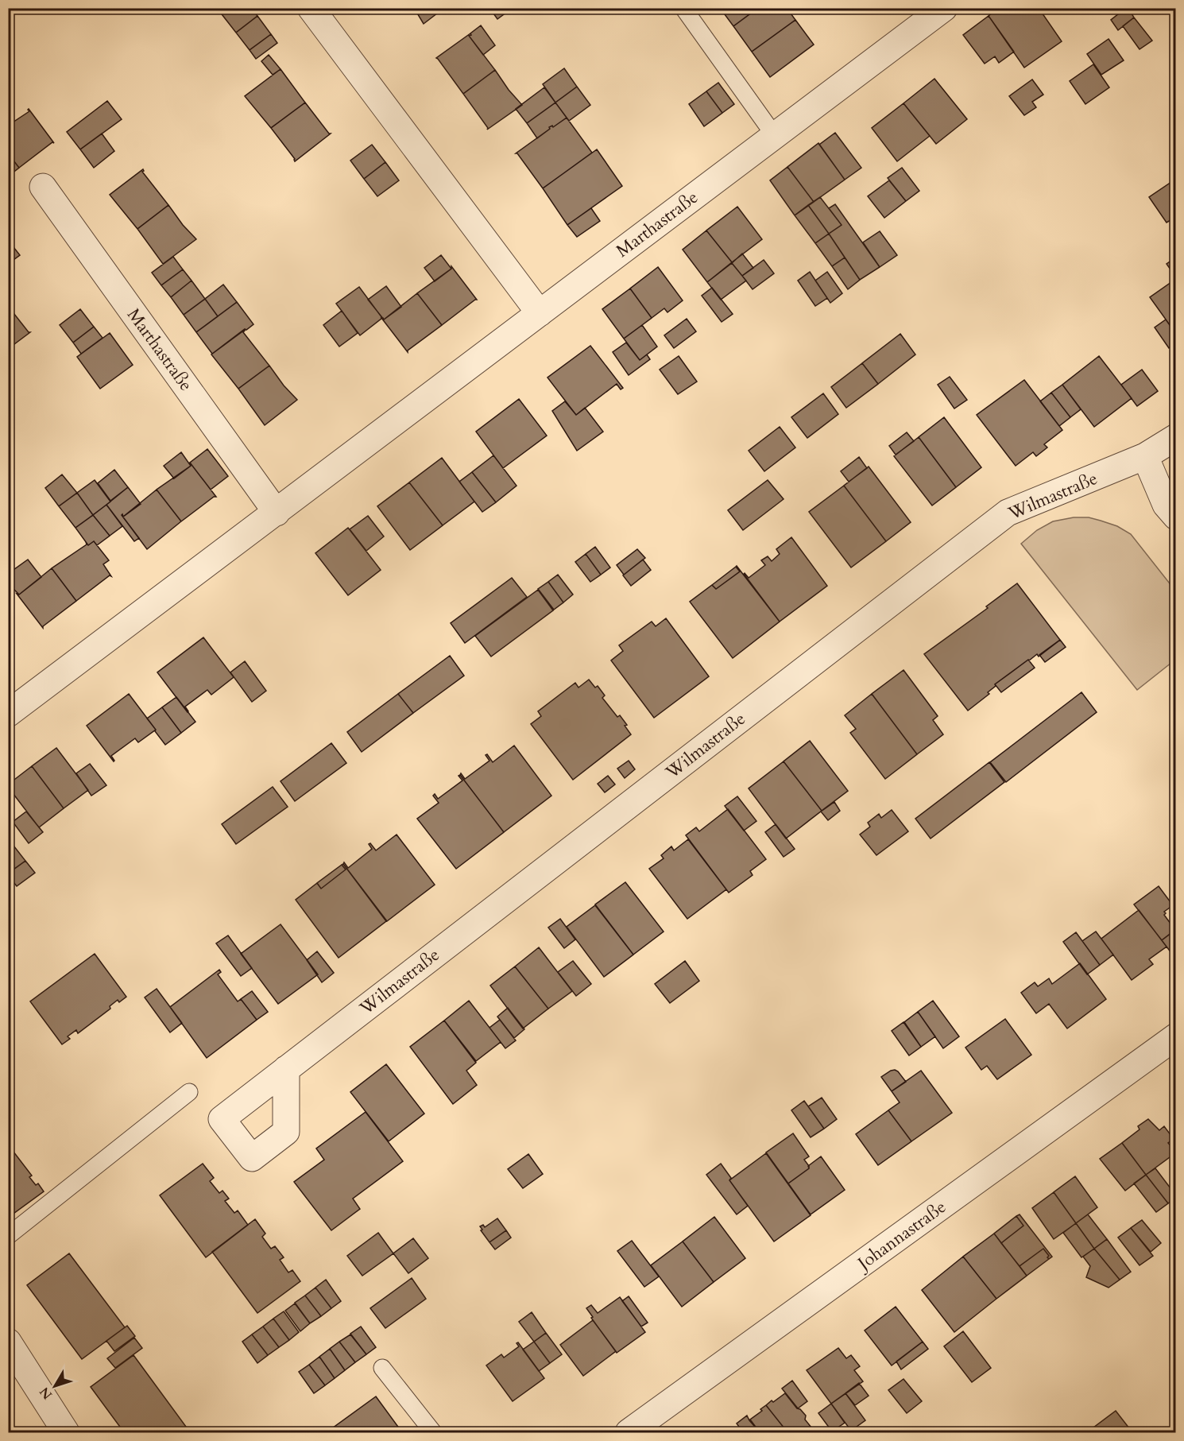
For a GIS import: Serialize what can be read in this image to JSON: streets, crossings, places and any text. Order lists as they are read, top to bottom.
{
  "streets": {
    "street": ["Marthastraße", "Wilmastraße", "Johannastraße"]
  },
  "north": "bottom left"
}
